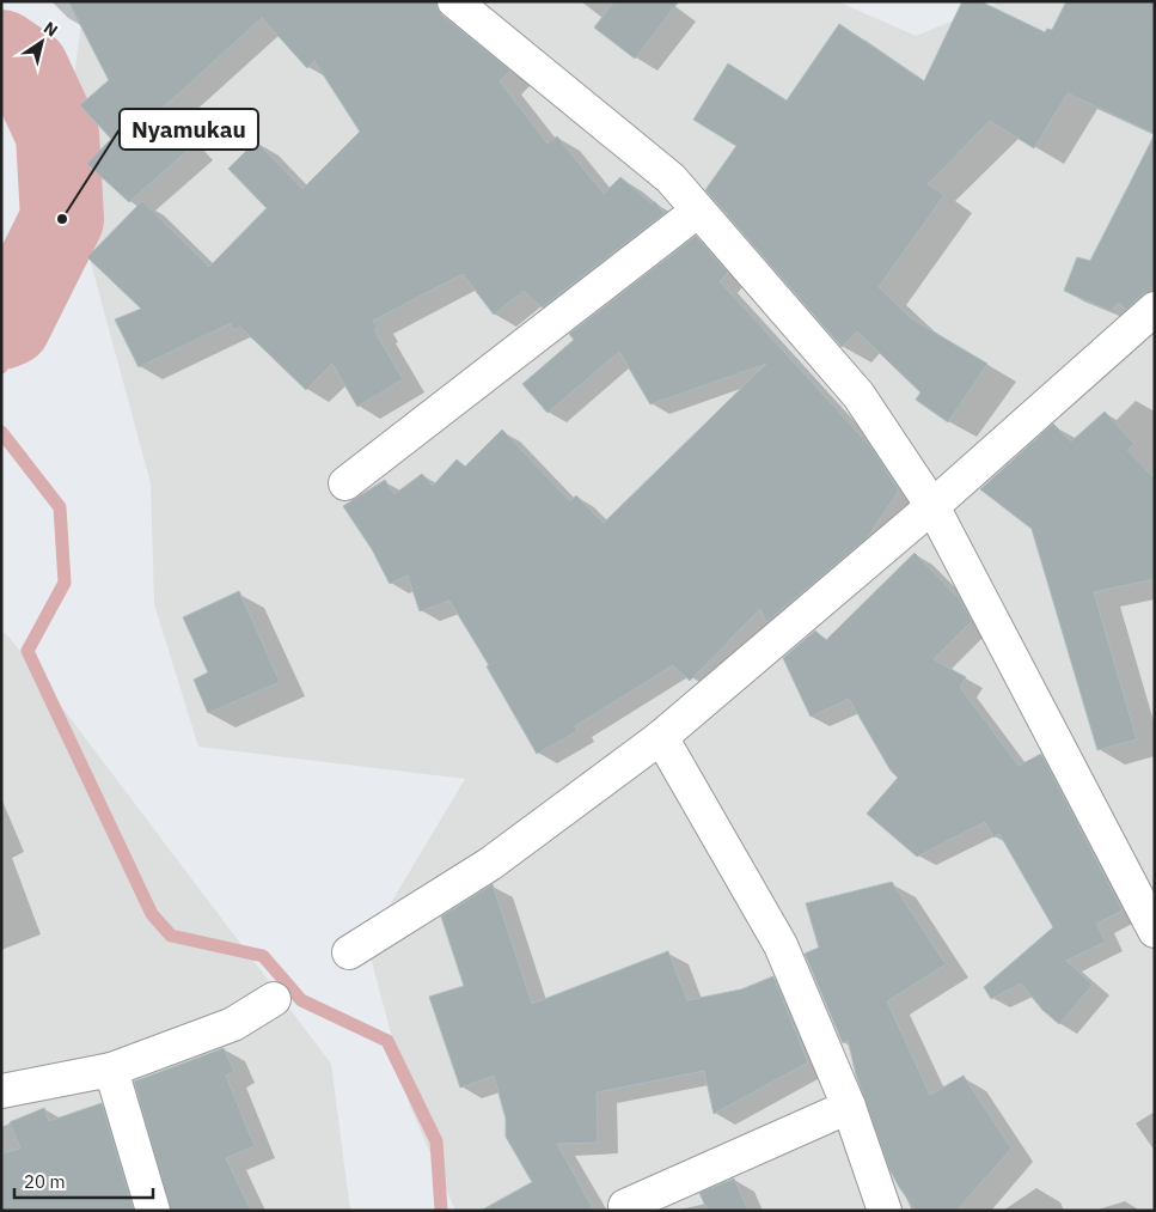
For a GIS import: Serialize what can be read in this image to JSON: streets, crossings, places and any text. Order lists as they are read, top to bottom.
{
  "places": ["Nyamukau"],
  "scale_bar": "20 m",
  "north": "top right"
}
